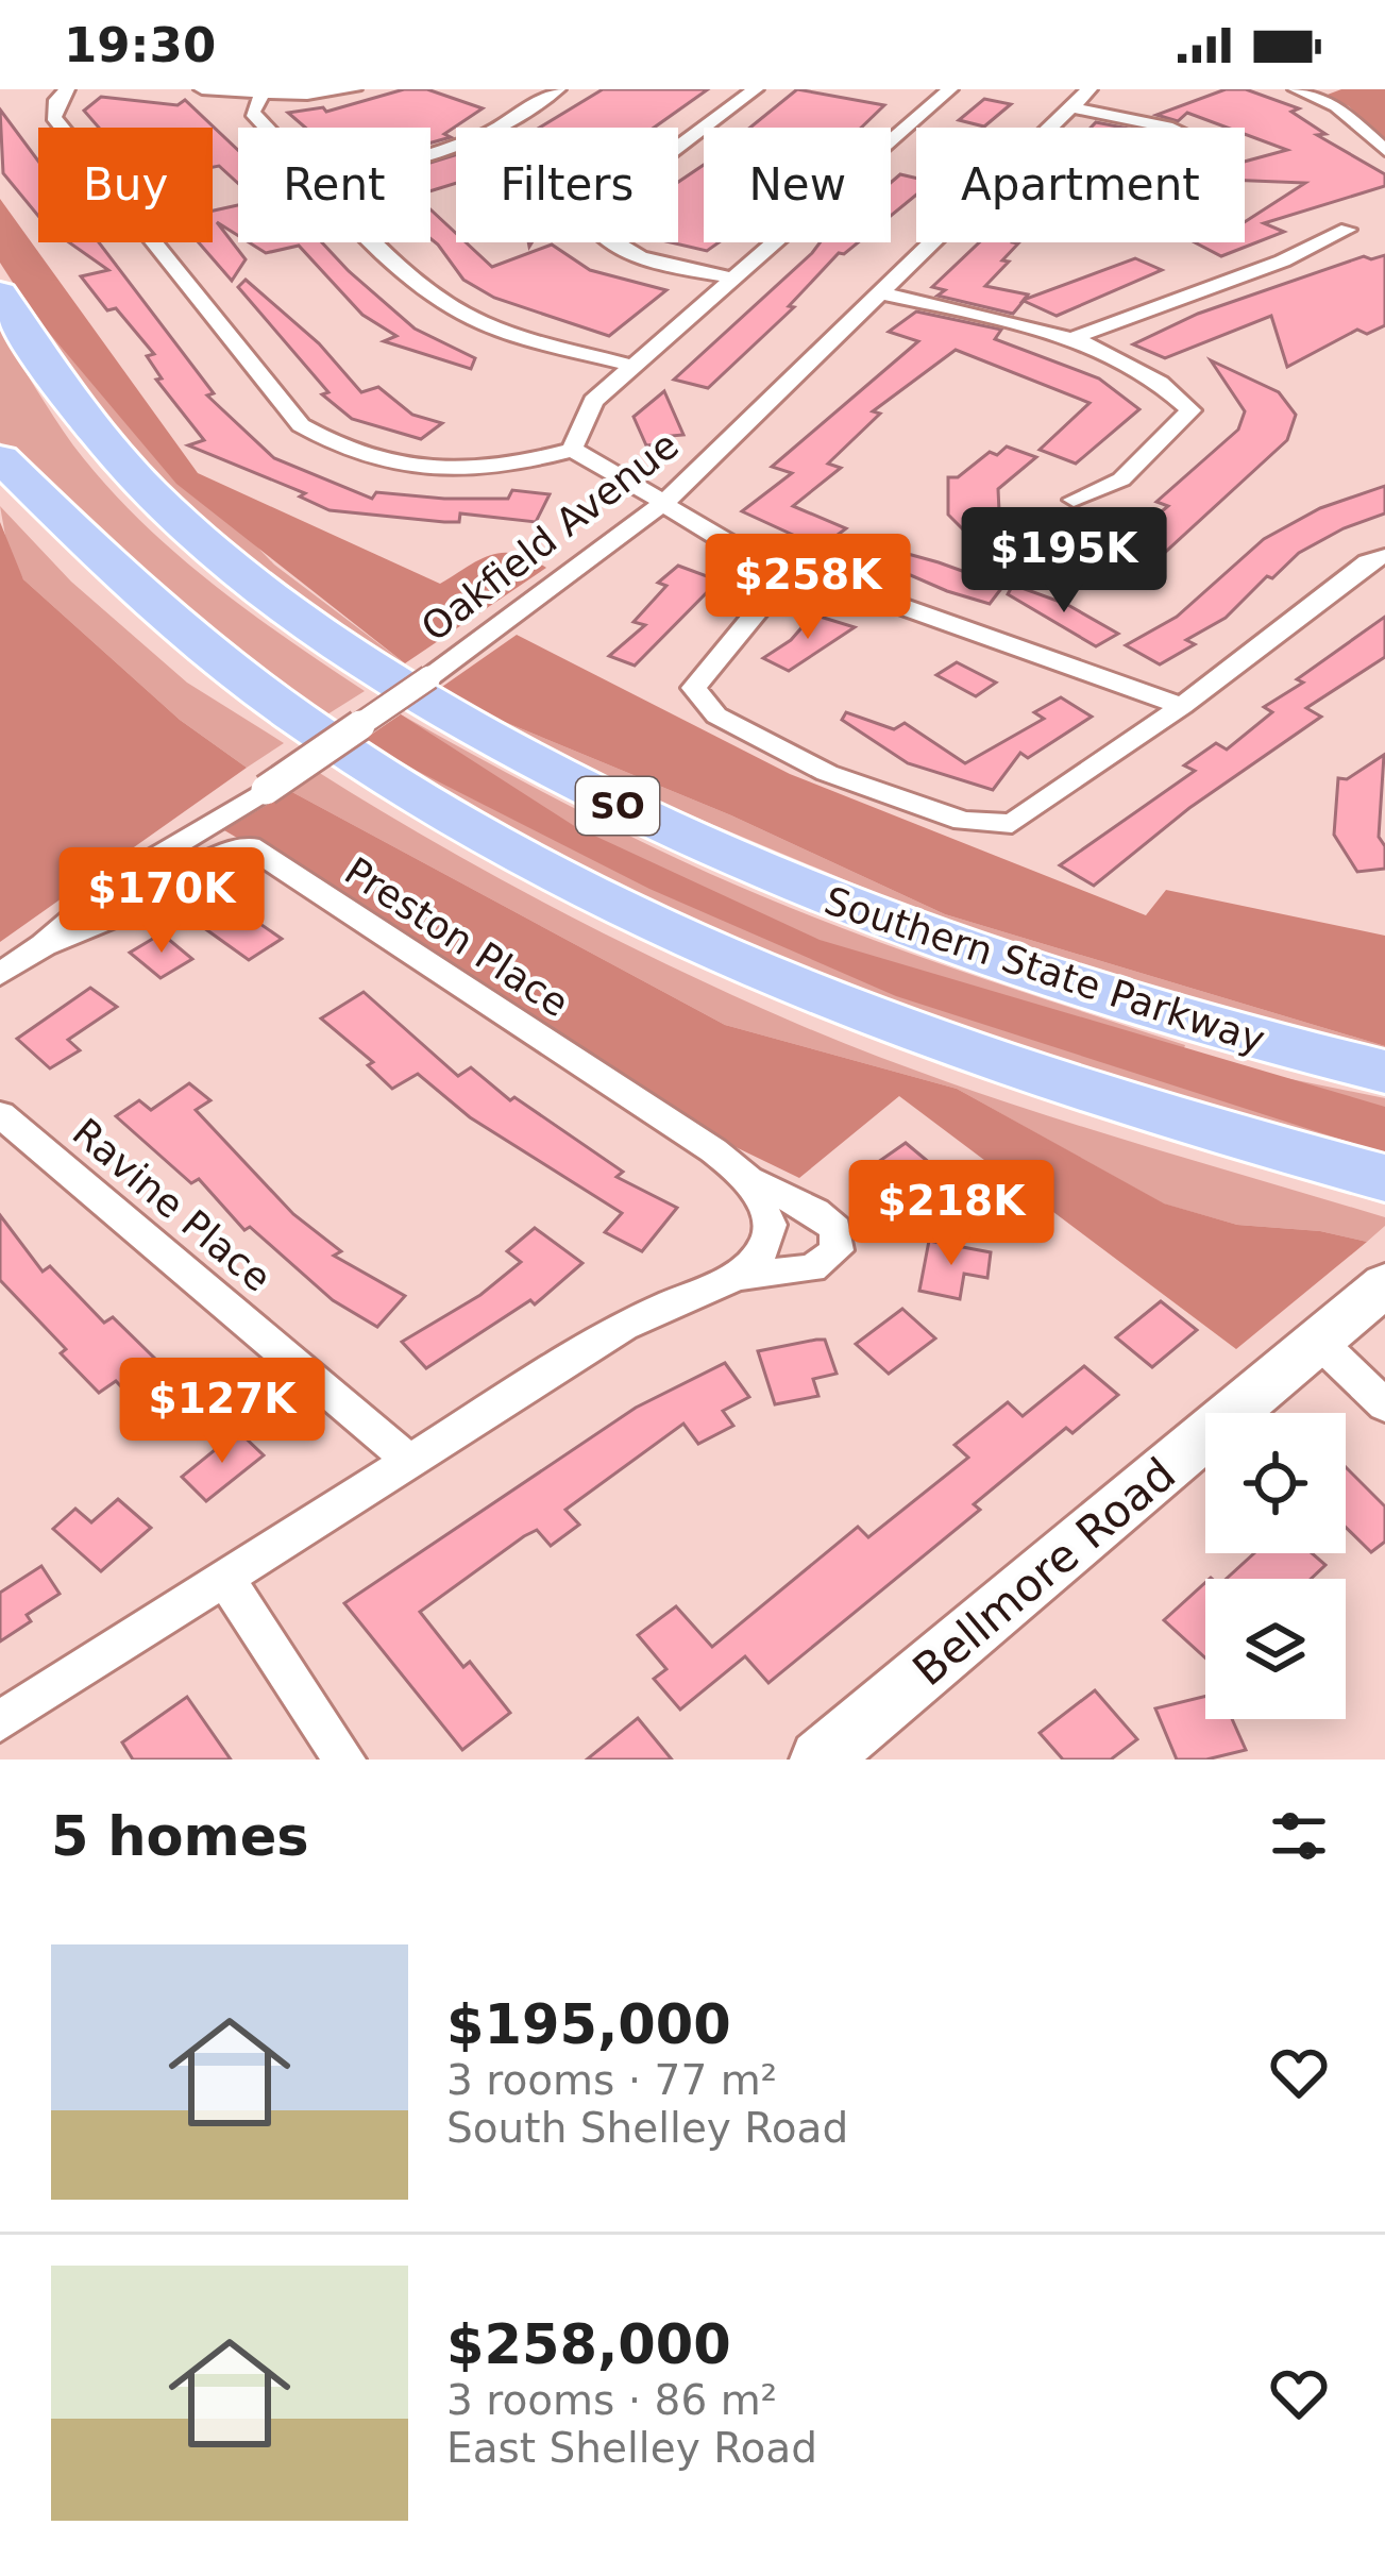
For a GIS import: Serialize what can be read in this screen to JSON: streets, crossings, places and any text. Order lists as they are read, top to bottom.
{
  "streets": {
    "highway": ["SO", "Southern State Parkway"],
    "main road": ["Bellmore Road"],
    "street": ["Oakfield Avenue", "Preston Place", "Ravine Place"]
  },
  "crossings": [
    ["Oakfield Avenue", "Preston Place"]
  ],
  "page": {
    "status": "19:30",
    "chip": [
      "Buy",
      "Rent",
      "Filters",
      "New",
      "Apartment"
    ],
    "price": [
      "$195K",
      "$258K",
      "$170K",
      "$218K",
      "$127K"
    ],
    "heading": "5 homes",
    "list": [
      {
        "name": "$195,000",
        "note": "3 rooms · 77 m² · South Shelley Road"
      },
      {
        "name": "$258,000",
        "note": "3 rooms · 86 m² · East Shelley Road"
      }
    ]
  }
}
